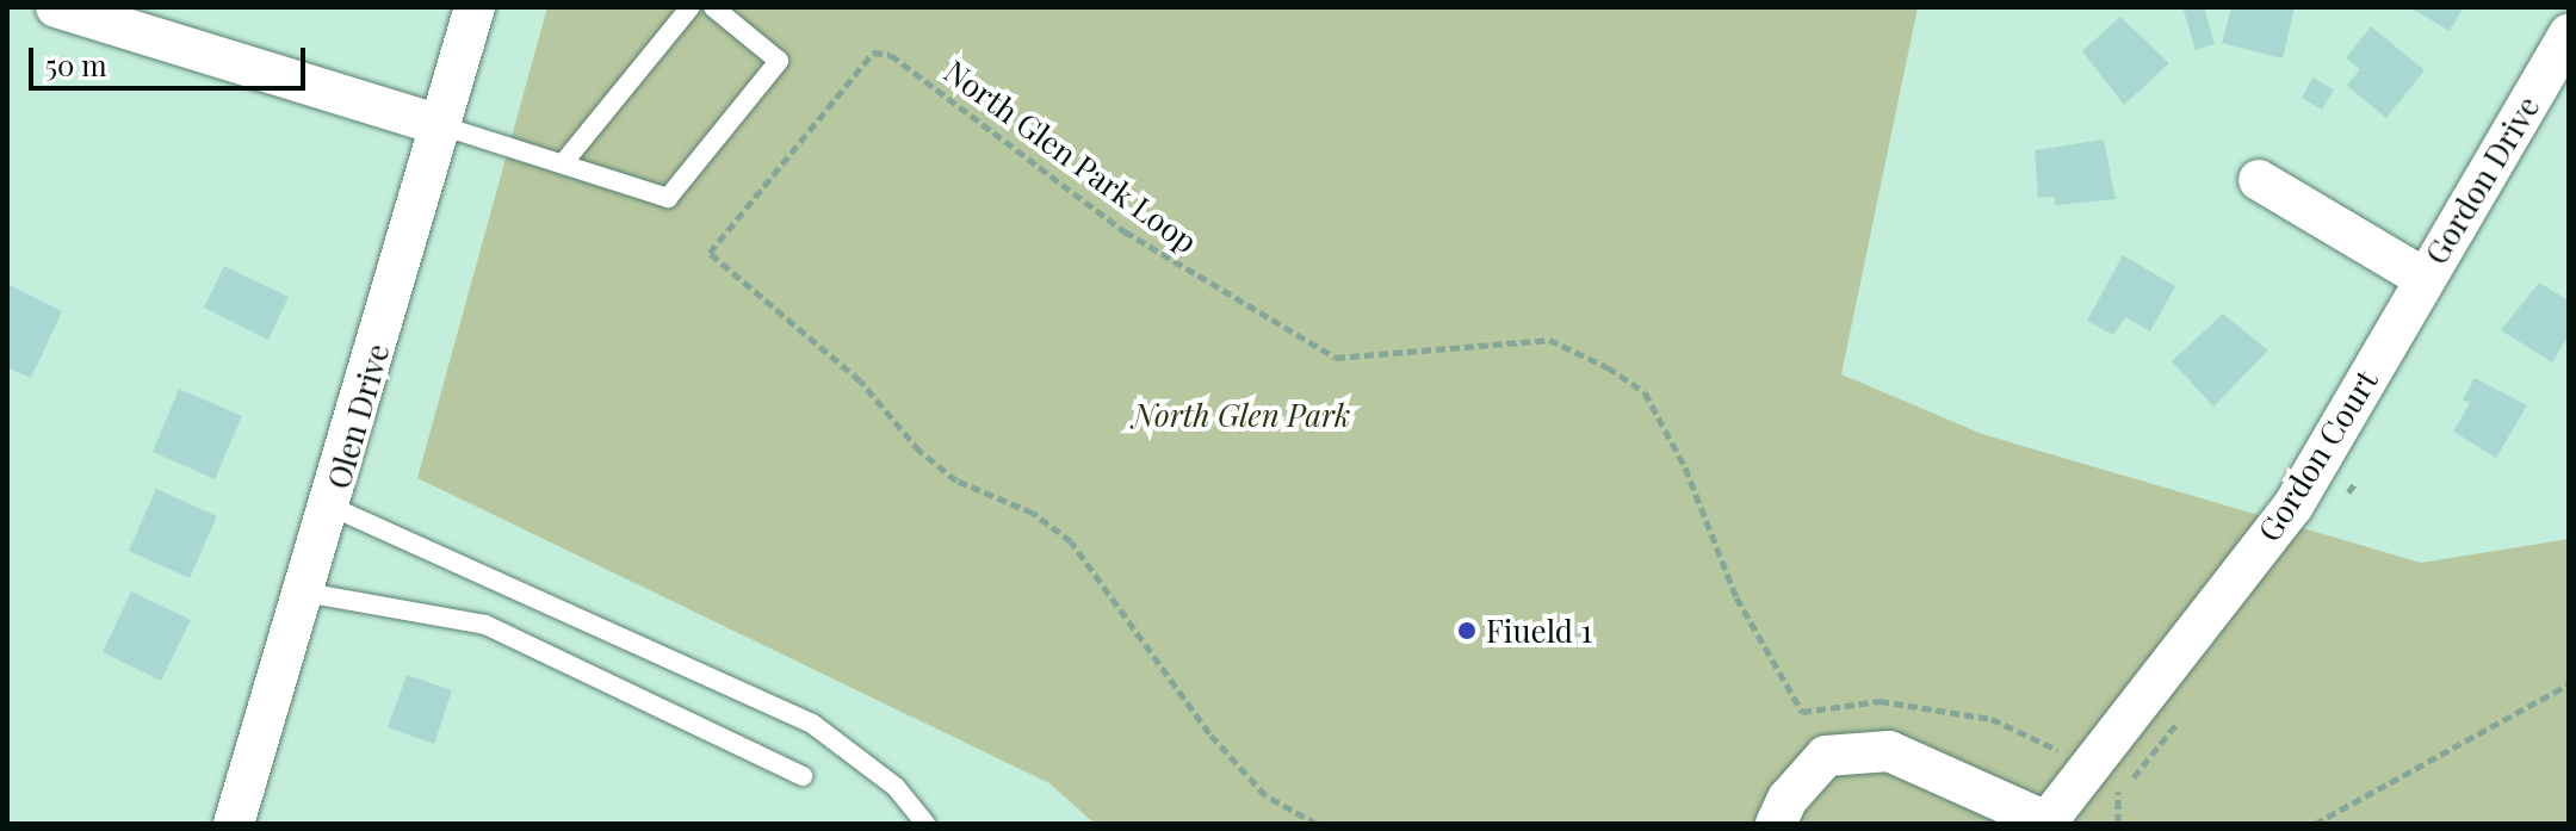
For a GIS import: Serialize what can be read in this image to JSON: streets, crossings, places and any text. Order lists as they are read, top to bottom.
{
  "streets": {
    "street": ["Gordon Drive", "Olen Drive", "Gordon Court"],
    "path": ["North Glen Park Loop"]
  },
  "crossings": [
    ["North Glen Park Loop", "Gordon Court"],
    ["Gordon Drive", "Gordon Court"]
  ],
  "parks": ["North Glen Park"],
  "places": ["Fiueld 1"],
  "scale_bar": "50 m"
}
